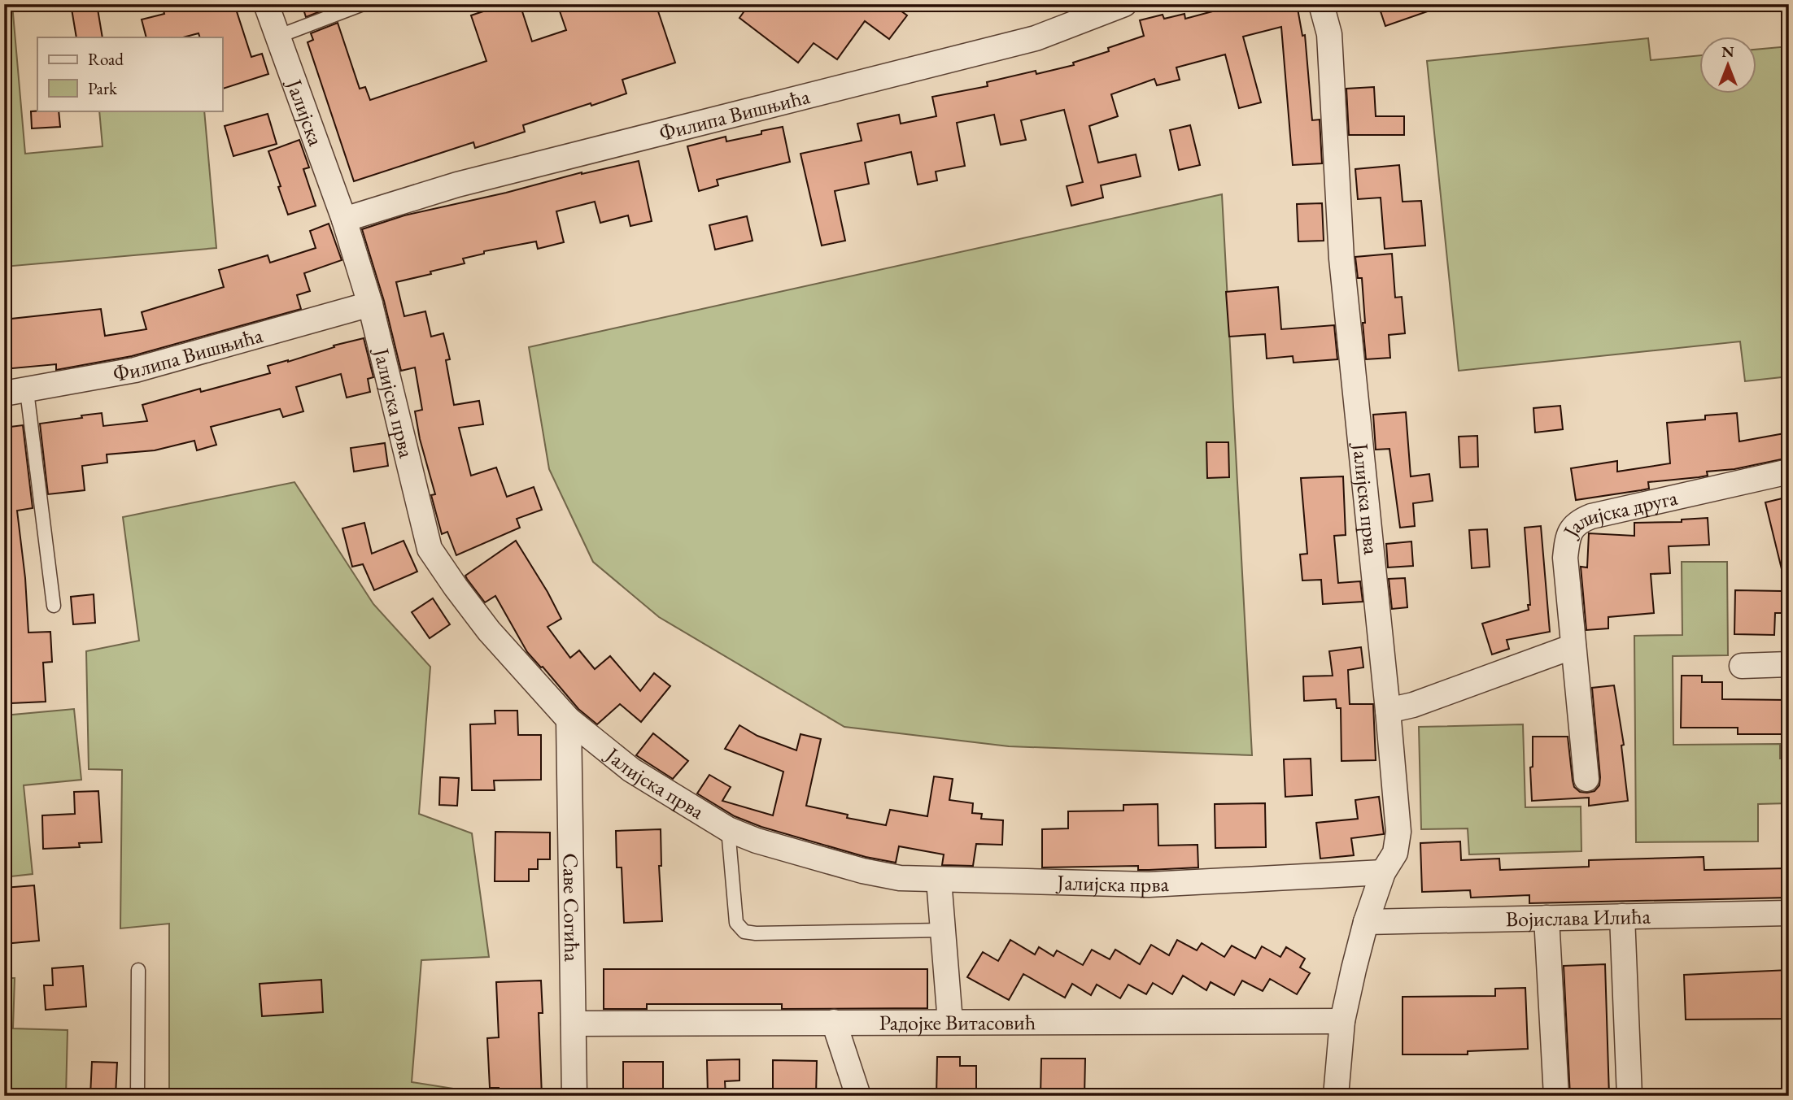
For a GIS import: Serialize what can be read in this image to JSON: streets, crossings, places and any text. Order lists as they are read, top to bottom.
{
  "streets": {
    "street": [
      "Јалијска",
      "Филипа Вишњића",
      "Јалијска прва",
      "Јалијска друга",
      "Саве Согића",
      "Војислава Илића",
      "Радојке Витасовић"
    ]
  },
  "crossings": [
    ["Јалијска", "Филипа Вишњића"],
    ["Јалијска", "Јалијска прва"],
    ["Филипа Вишњића", "Јалијска прва"],
    ["Јалијска прва", "Саве Согића"],
    ["Саве Согића", "Радојке Витасовић"]
  ],
  "legend": ["Road", "Park"],
  "north": "top"
}
